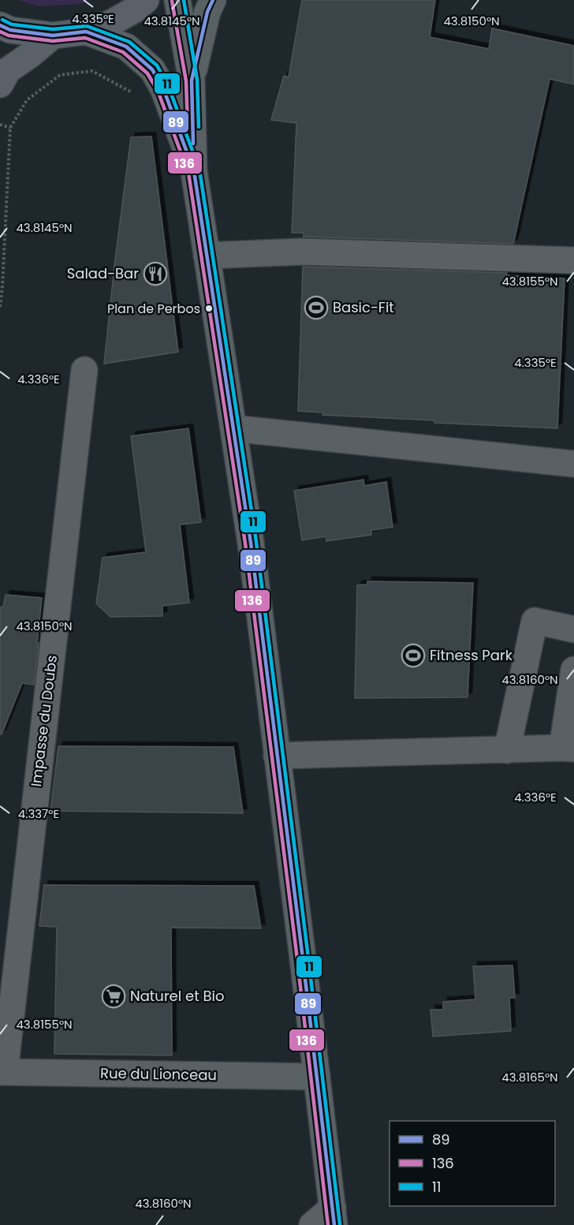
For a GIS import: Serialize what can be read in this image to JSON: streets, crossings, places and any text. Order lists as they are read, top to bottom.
{
  "streets": {
    "street": ["Impasse du Doubs", "Rue du Lionceau"]
  },
  "crossings": [
    ["Impasse du Doubs", "Rue du Lionceau"]
  ],
  "places": {
    "restaurant": ["Salad-Bar"],
    "sports": ["Basic-Fit", "Fitness Park"],
    "other": ["Plan de Perbos"],
    "supermarket": ["Naturel et Bio"]
  },
  "lines": ["transit line 89", "transit line 11", "transit line 136"],
  "legend": ["89", "136", "11"],
  "coordinates": [
    "4.335°E",
    "43.8145°N",
    "43.8150°N",
    "43.8155°N",
    "4.336°E",
    "43.8160°N",
    "4.337°E",
    "43.8165°N"
  ]
}
